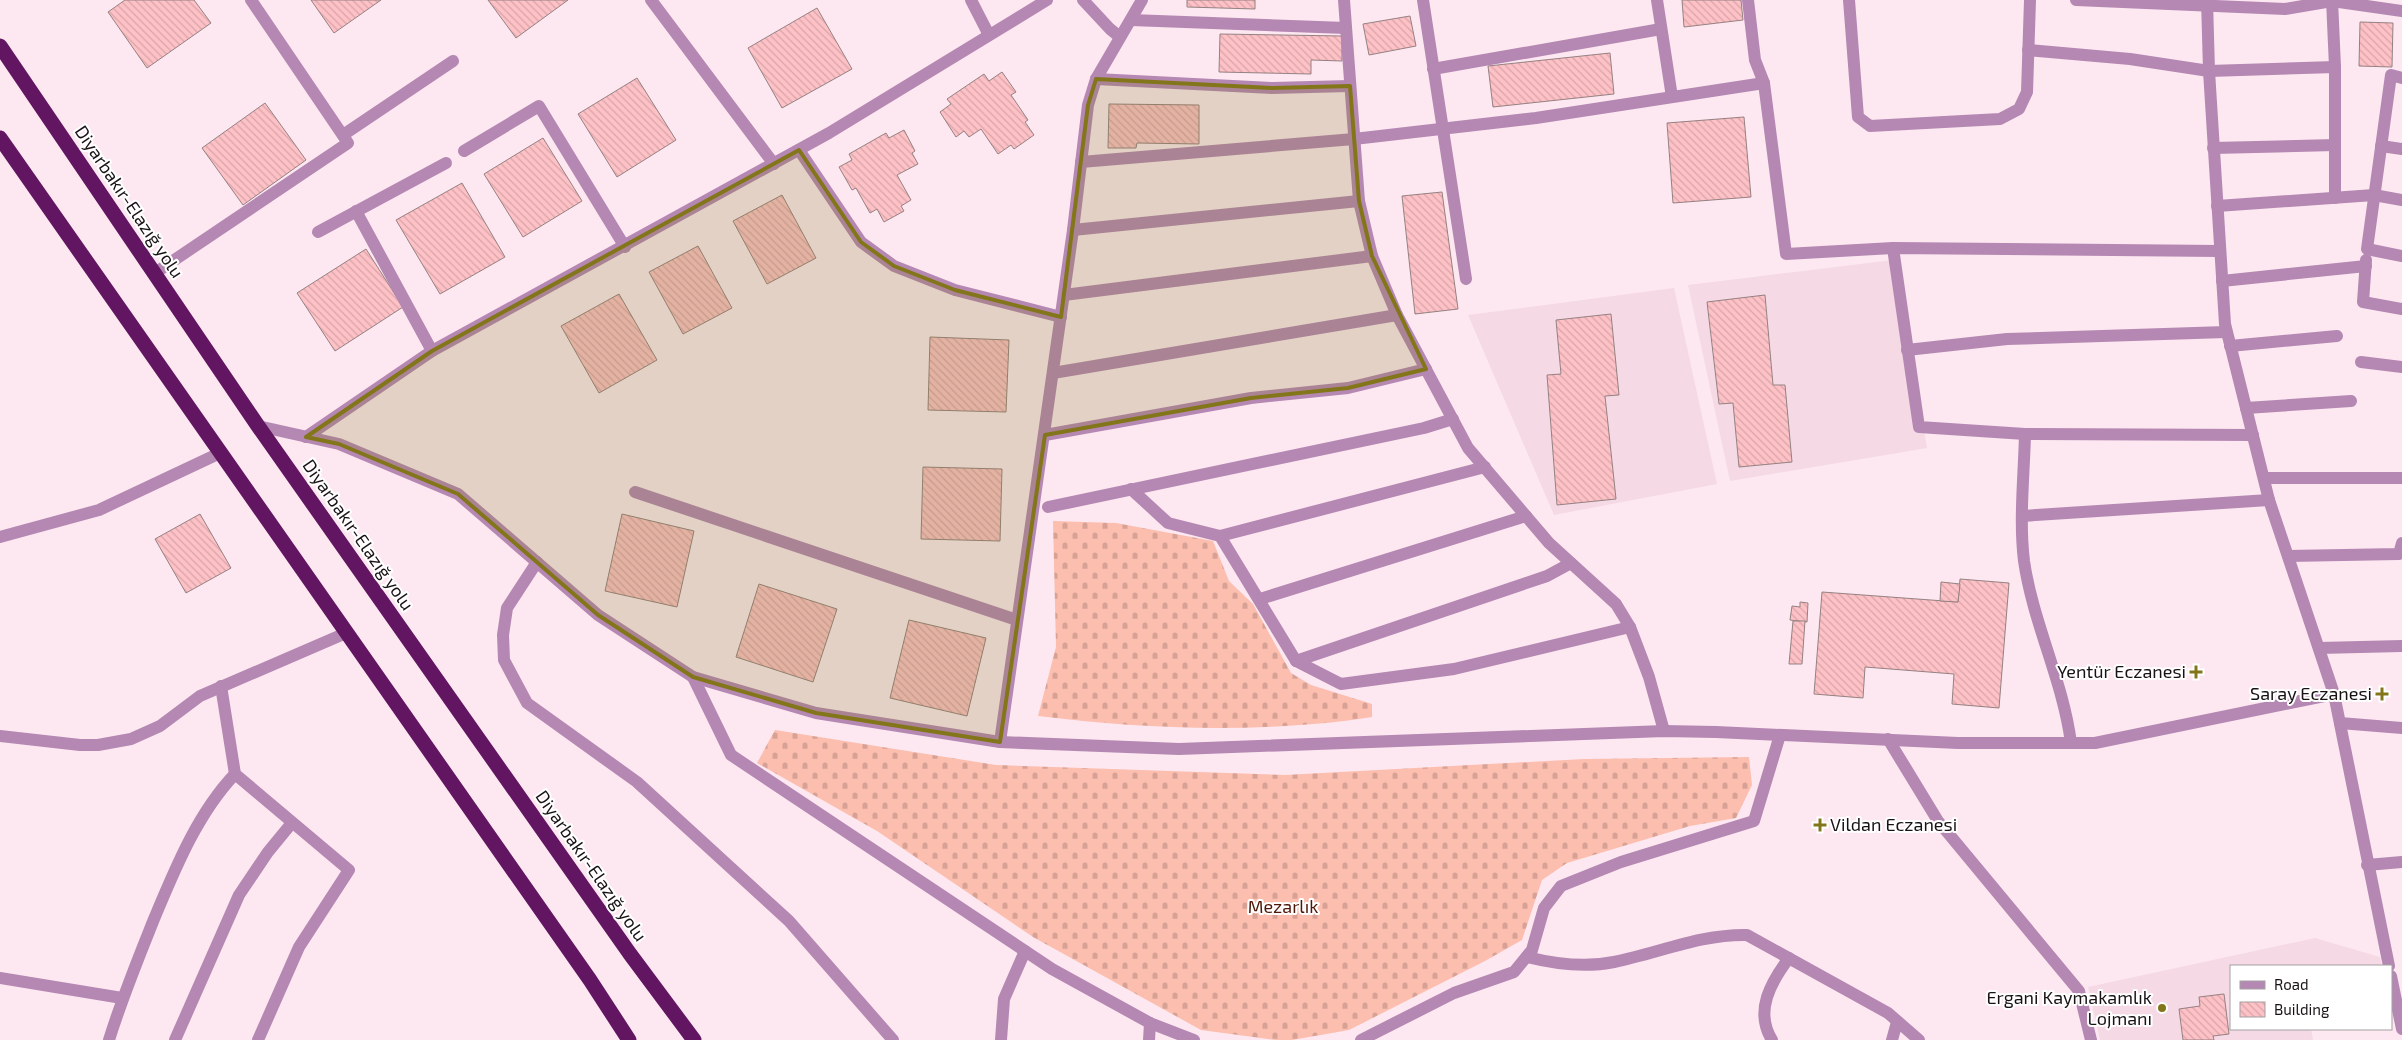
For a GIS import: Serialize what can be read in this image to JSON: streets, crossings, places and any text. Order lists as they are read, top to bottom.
{
  "streets": {
    "highway": ["Diyarbakır-Elazığ yolu"]
  },
  "parks": ["Mezarlık"],
  "places": {
    "health": ["Yentür Eczanesi", "Saray Eczanesi", "Vildan Eczanesi"],
    "other": ["Ergani Kaymakamlık Lojmanı"]
  },
  "legend": ["Road", "Building"]
}
